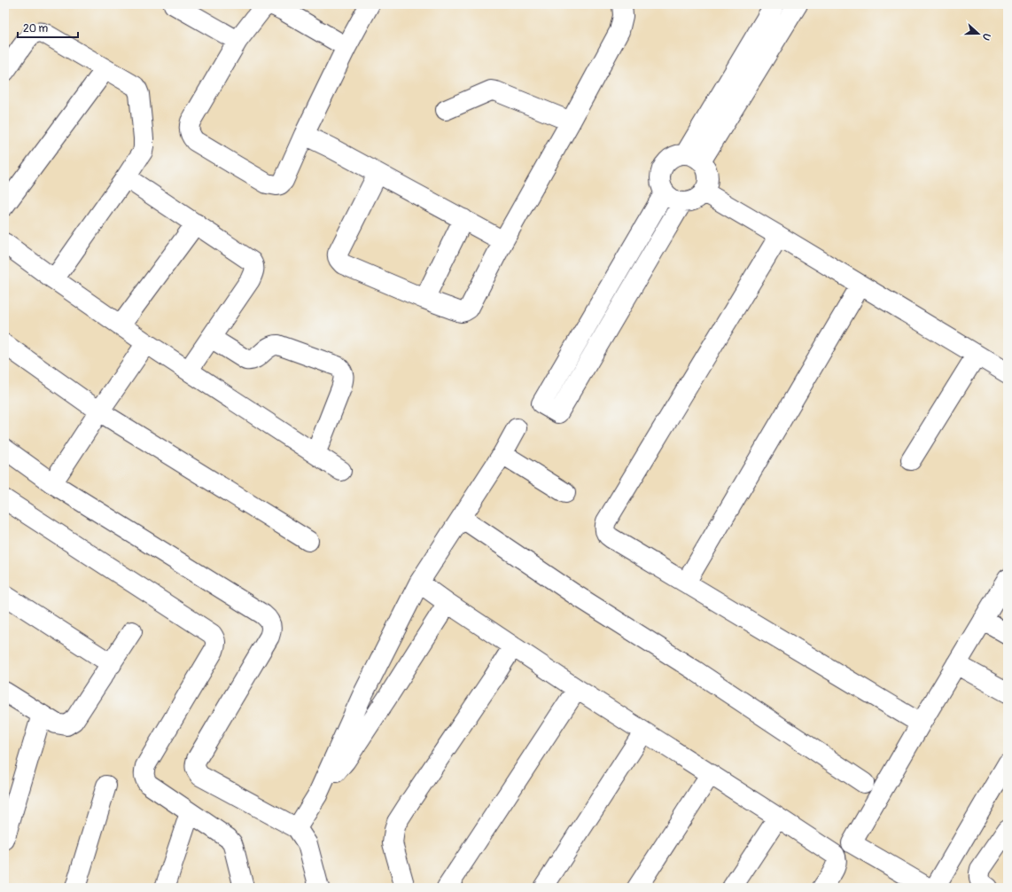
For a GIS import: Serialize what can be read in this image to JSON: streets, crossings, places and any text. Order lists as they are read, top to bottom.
{
  "scale_bar": "20 m",
  "north": "right"
}
